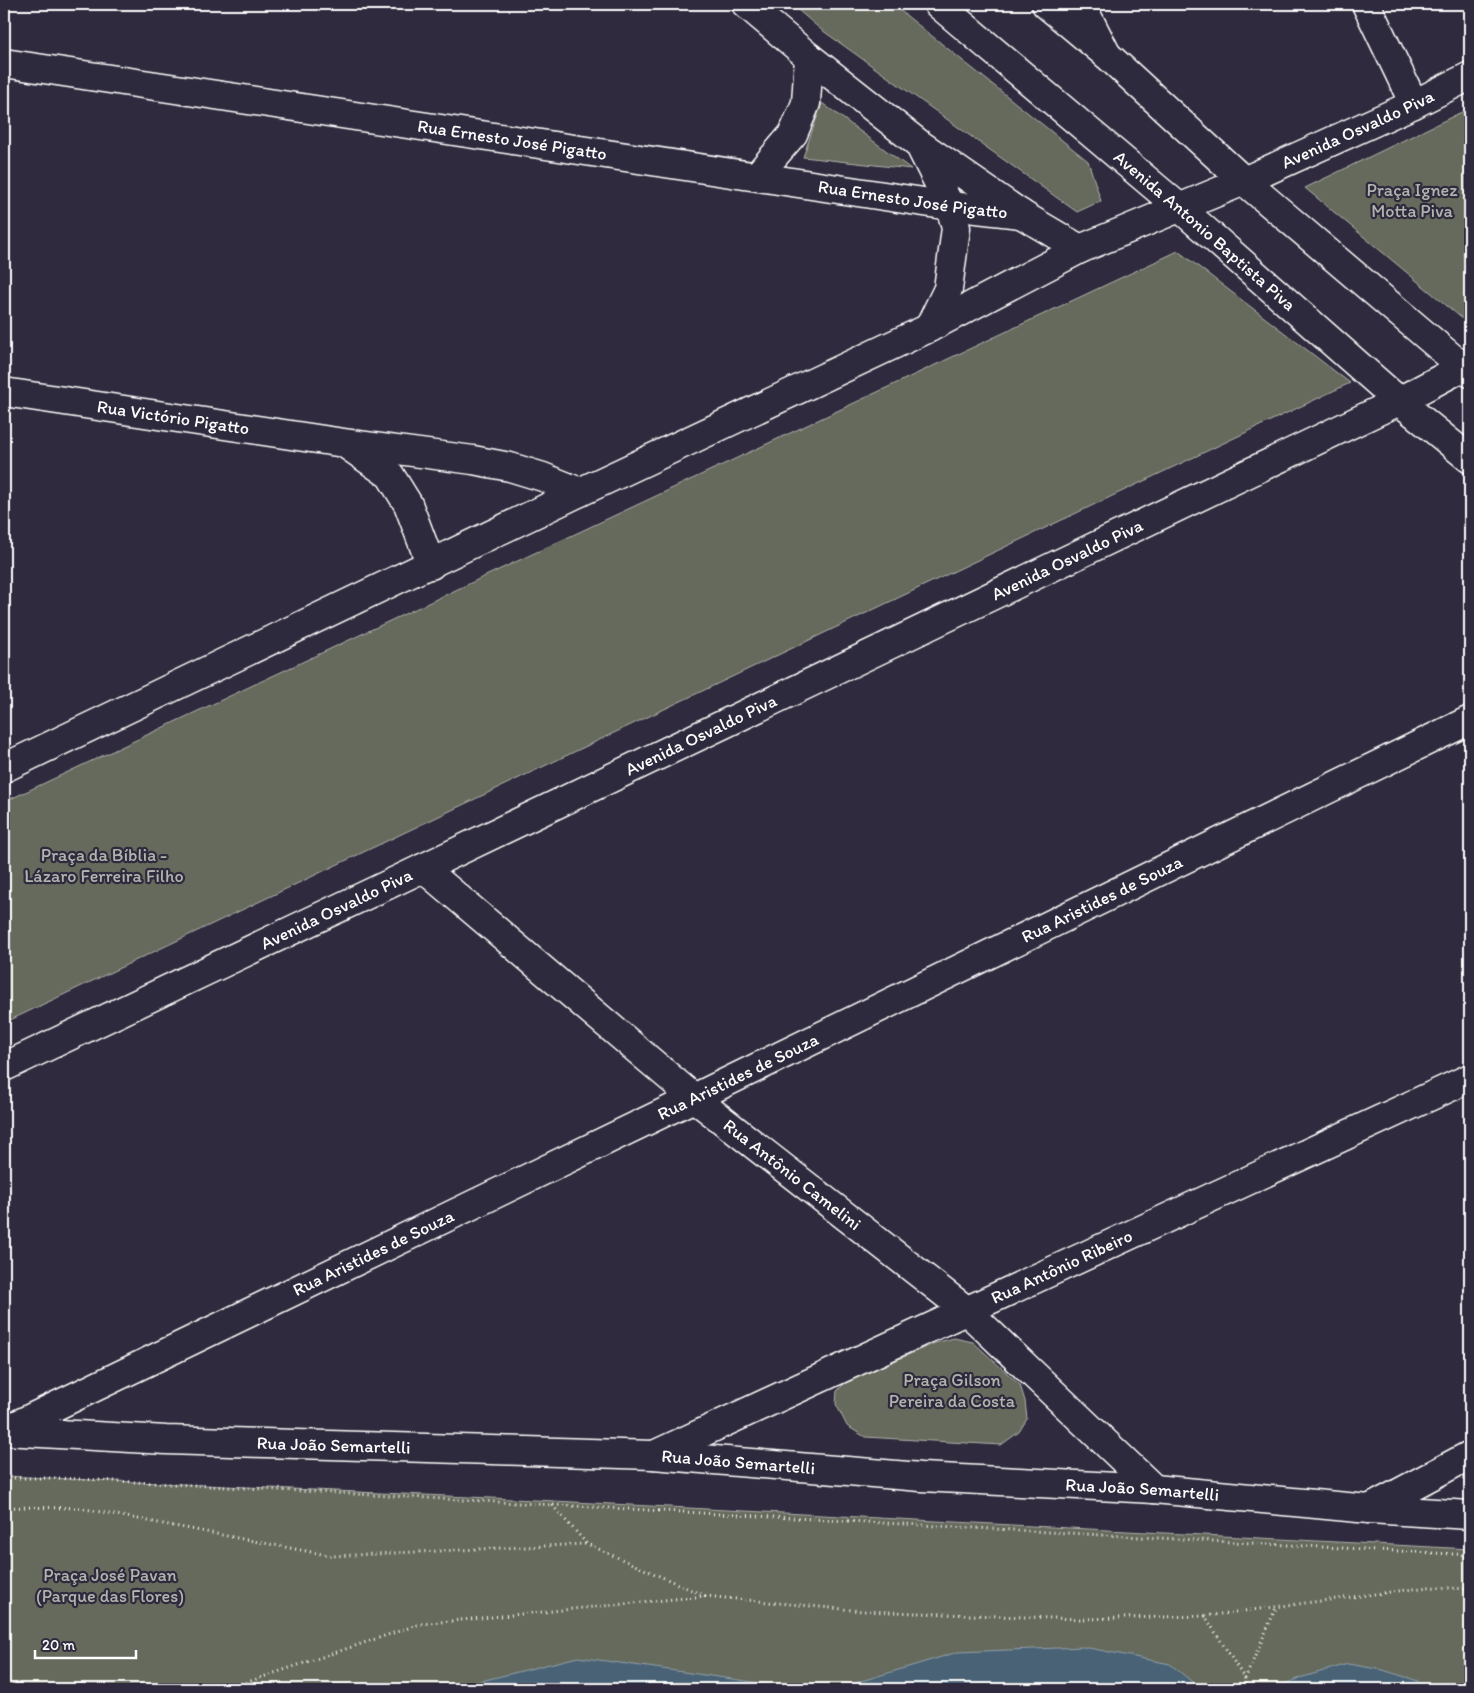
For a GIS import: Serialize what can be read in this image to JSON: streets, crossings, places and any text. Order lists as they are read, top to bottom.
{
  "streets": {
    "street": [
      "Avenida Osvaldo Piva",
      "Rua Ernesto José Pigatto",
      "Avenida Antonio Baptista Piva",
      "Rua Victório Pigatto",
      "Rua Aristides de Souza",
      "Rua Antônio Camelini",
      "Rua Antônio Ribeiro",
      "Rua João Semartelli"
    ]
  },
  "crossings": [
    ["Avenida Osvaldo Piva", "Avenida Antonio Baptista Piva"],
    ["Avenida Osvaldo Piva", "Rua Antônio Camelini"],
    ["Rua Aristides de Souza", "Rua Antônio Camelini"],
    ["Rua Aristides de Souza", "Rua João Semartelli"],
    ["Rua Antônio Camelini", "Rua Antônio Ribeiro"],
    ["Rua Antônio Camelini", "Rua João Semartelli"],
    ["Rua Antônio Ribeiro", "Rua João Semartelli"]
  ],
  "parks": [
    "Praça Ignez Motta Piva",
    "Praça da Bíblia - Lázaro Ferreira Filho",
    "Praça Gilson Pereira da Costa",
    "Praça José Pavan (Parque das Flores)"
  ],
  "scale_bar": "20 m"
}
